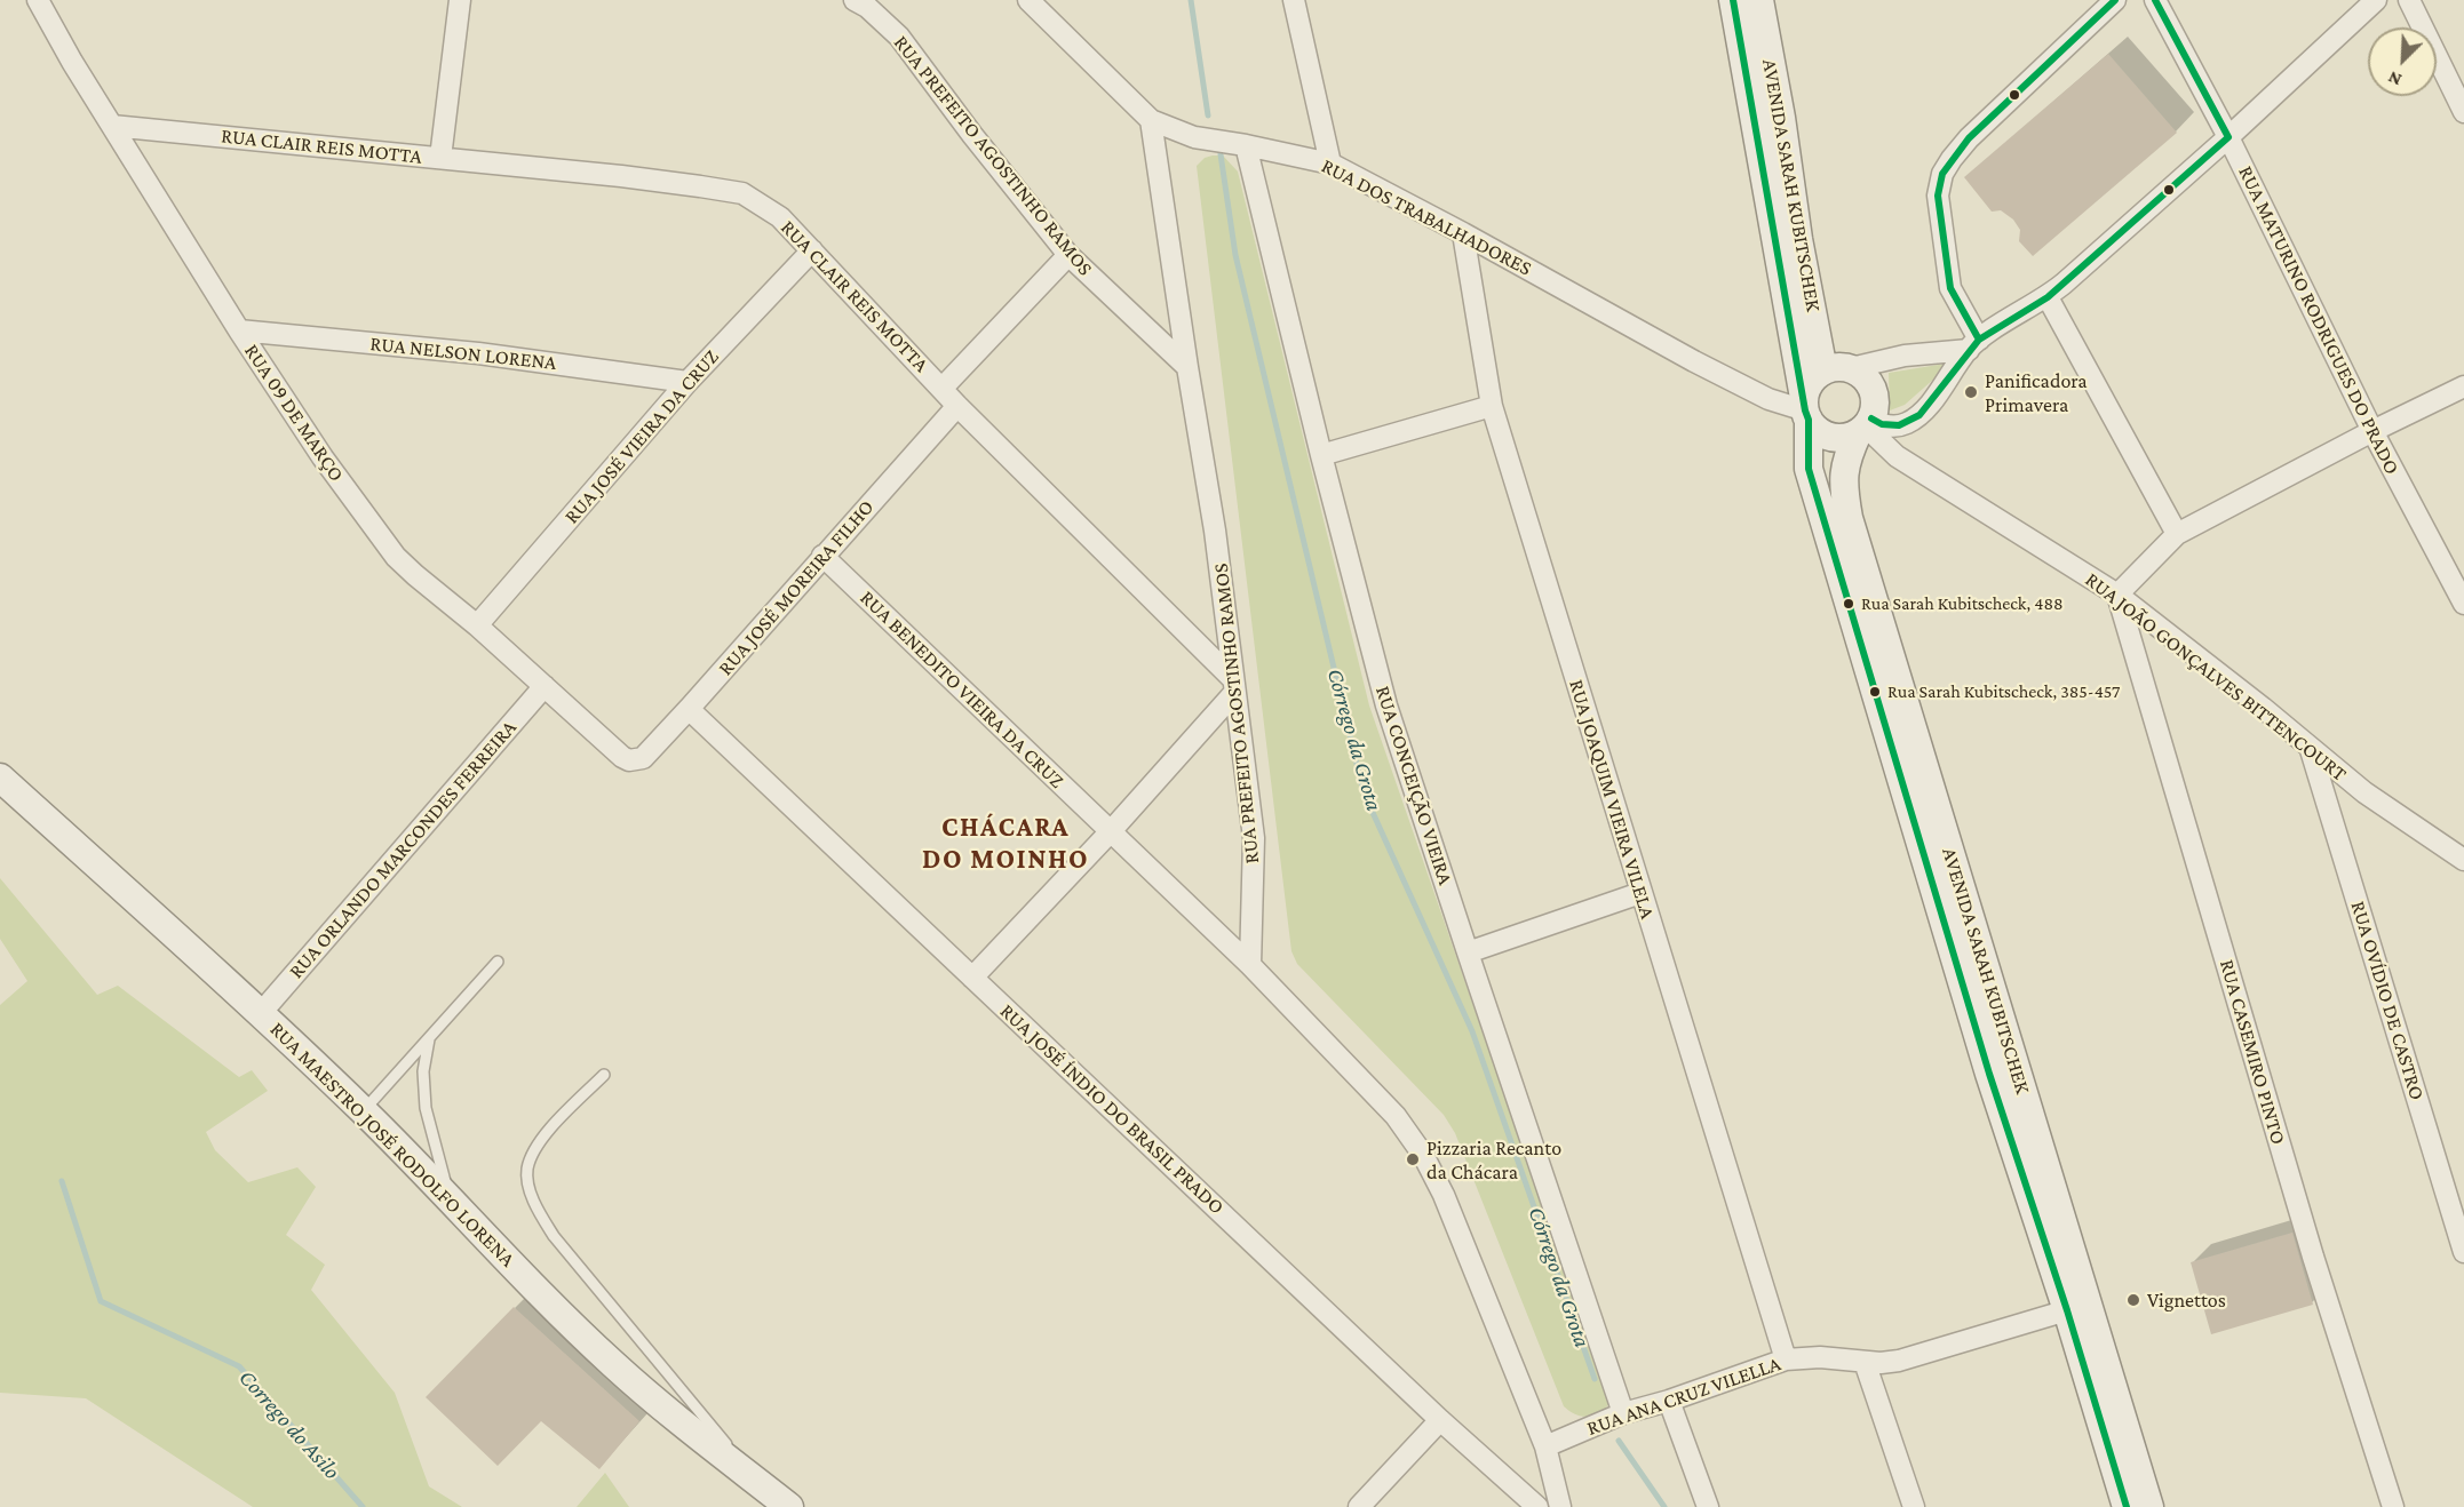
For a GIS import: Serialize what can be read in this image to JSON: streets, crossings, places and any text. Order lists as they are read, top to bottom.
{
  "streets": {
    "main road": ["AVENIDA SARAH KUBITSCHEK", "RUA MAESTRO JOSÉ RODOLFO LORENA"],
    "street": [
      "RUA CLAIR REIS MOTTA",
      "RUA PREFEITO AGOSTINHO RAMOS",
      "RUA DOS TRABALHADORES",
      "RUA MATURINO RODRIGUES DO PRADO",
      "RUA NELSON LORENA",
      "RUA 09 DE MARÇO",
      "RUA JOSÉ VIEIRA DA CRUZ",
      "RUA JOSÉ MOREIRA FILHO",
      "RUA JOÃO GONÇALVES BITTENCOURT",
      "RUA BENEDITO VIEIRA DA CRUZ",
      "RUA CONCEIÇÃO VIEIRA",
      "RUA JOAQUIM VIEIRA VILELA",
      "RUA ORLANDO MARCONDES FERREIRA",
      "RUA OVÍDIO DE CASTRO",
      "RUA CASEMIRO PINTO",
      "RUA JOSÉ ÍNDIO DO BRASIL PRADO",
      "RUA ANA CRUZ VILELLA"
    ]
  },
  "crossings": [
    ["RUA CLAIR REIS MOTTA", "RUA PREFEITO AGOSTINHO RAMOS"],
    ["RUA CLAIR REIS MOTTA", "RUA 09 DE MARÇO"],
    ["RUA CLAIR REIS MOTTA", "RUA JOSÉ VIEIRA DA CRUZ"],
    ["RUA CLAIR REIS MOTTA", "RUA JOSÉ MOREIRA FILHO"],
    ["RUA PREFEITO AGOSTINHO RAMOS", "RUA BENEDITO VIEIRA DA CRUZ"],
    ["AVENIDA SARAH KUBITSCHEK", "RUA DOS TRABALHADORES"],
    ["AVENIDA SARAH KUBITSCHEK", "RUA JOÃO GONÇALVES BITTENCOURT"],
    ["AVENIDA SARAH KUBITSCHEK", "RUA ANA CRUZ VILELLA"],
    ["RUA DOS TRABALHADORES", "RUA JOÃO GONÇALVES BITTENCOURT"],
    ["RUA DOS TRABALHADORES", "RUA CONCEIÇÃO VIEIRA"],
    ["RUA DOS TRABALHADORES", "RUA JOAQUIM VIEIRA VILELA"],
    ["RUA NELSON LORENA", "RUA 09 DE MARÇO"],
    ["RUA NELSON LORENA", "RUA JOSÉ VIEIRA DA CRUZ"],
    ["RUA 09 DE MARÇO", "RUA JOSÉ VIEIRA DA CRUZ"],
    ["RUA 09 DE MARÇO", "RUA JOSÉ MOREIRA FILHO"],
    ["RUA 09 DE MARÇO", "RUA ORLANDO MARCONDES FERREIRA"],
    ["RUA JOSÉ MOREIRA FILHO", "RUA BENEDITO VIEIRA DA CRUZ"],
    ["RUA JOSÉ MOREIRA FILHO", "RUA JOSÉ ÍNDIO DO BRASIL PRADO"],
    ["RUA JOÃO GONÇALVES BITTENCOURT", "RUA OVÍDIO DE CASTRO"],
    ["RUA JOÃO GONÇALVES BITTENCOURT", "RUA CASEMIRO PINTO"],
    ["RUA CONCEIÇÃO VIEIRA", "RUA ANA CRUZ VILELLA"],
    ["RUA JOAQUIM VIEIRA VILELA", "RUA ANA CRUZ VILELLA"],
    ["RUA ORLANDO MARCONDES FERREIRA", "RUA MAESTRO JOSÉ RODOLFO LORENA"]
  ],
  "districts": ["CHÁCARA DO MOINHO"],
  "water": ["Córrego da Grota", "Corrego do Asilo"],
  "places": [
    "Panificadora Primavera",
    "Rua Sarah Kubitscheck, 488",
    "Rua Sarah Kubitscheck, 385-457",
    "Pizzaria Recanto da Chácara",
    "Vignettos"
  ],
  "north": "bottom left"
}
